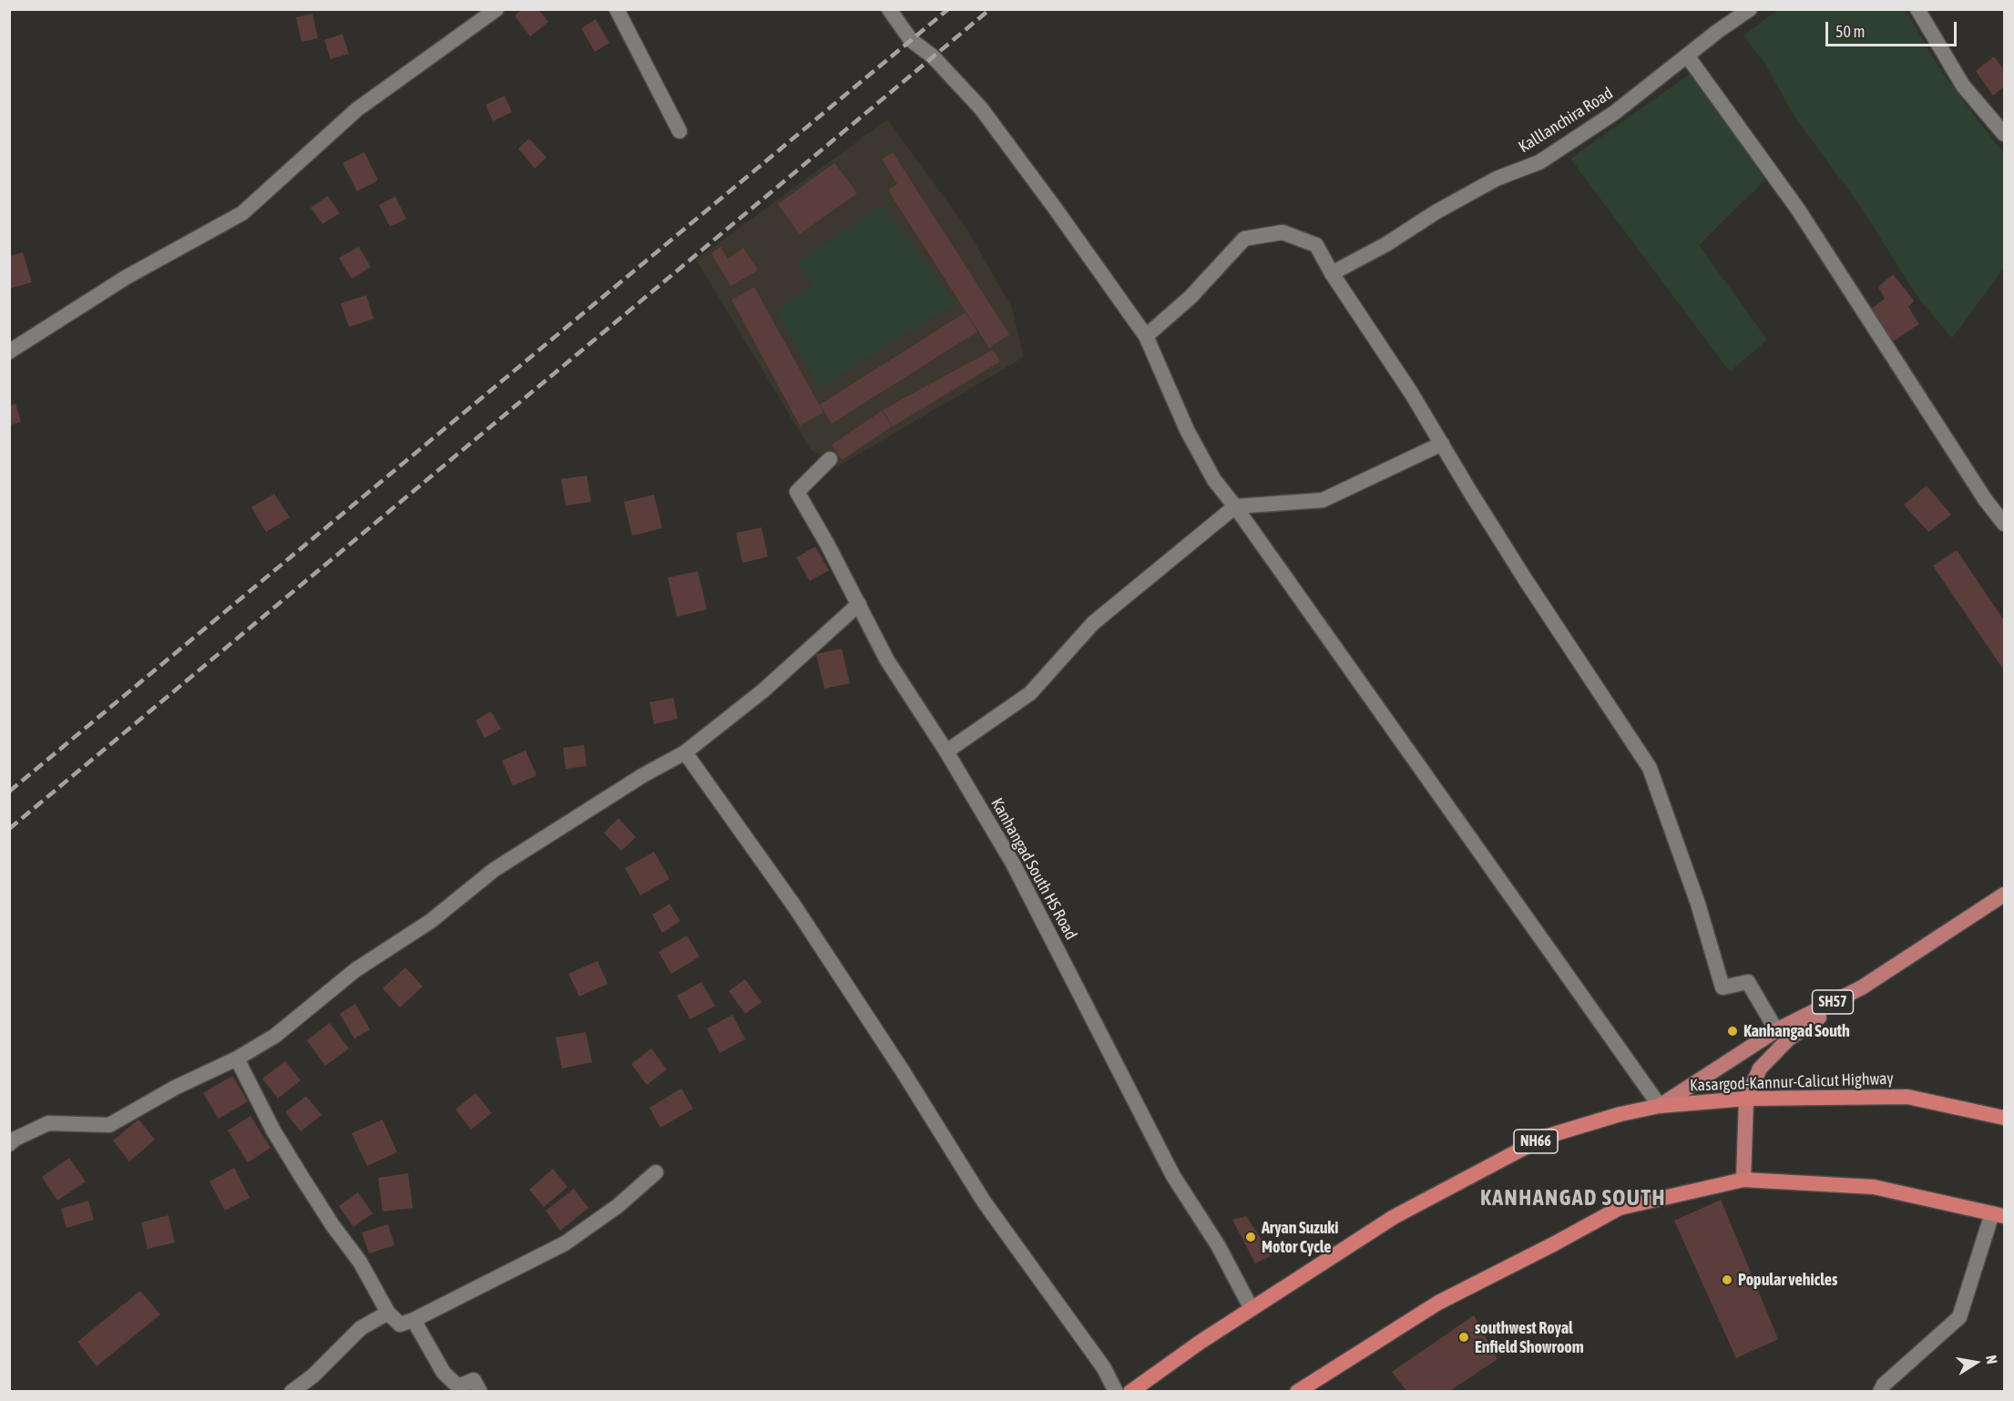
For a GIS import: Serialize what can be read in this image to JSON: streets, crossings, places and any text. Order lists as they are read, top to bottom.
{
  "streets": {
    "highway": ["Kasargod-Kannur-Calicut Highway", "NH66"],
    "main road": ["SH57"],
    "street": ["Kalllanchira Road", "Kanhangad South HS Road"]
  },
  "crossings": [
    ["Kanhangad South HS Road", "Kasargod-Kannur-Calicut Highway"],
    ["SH57", "Kasargod-Kannur-Calicut Highway"]
  ],
  "districts": ["KANHANGAD SOUTH"],
  "places": [
    "Kanhangad South",
    "Aryan Suzuki Motor Cycle",
    "Popular vehicles",
    "southwest Royal Enfield Showroom"
  ],
  "scale_bar": "50 m",
  "north": "right"
}
